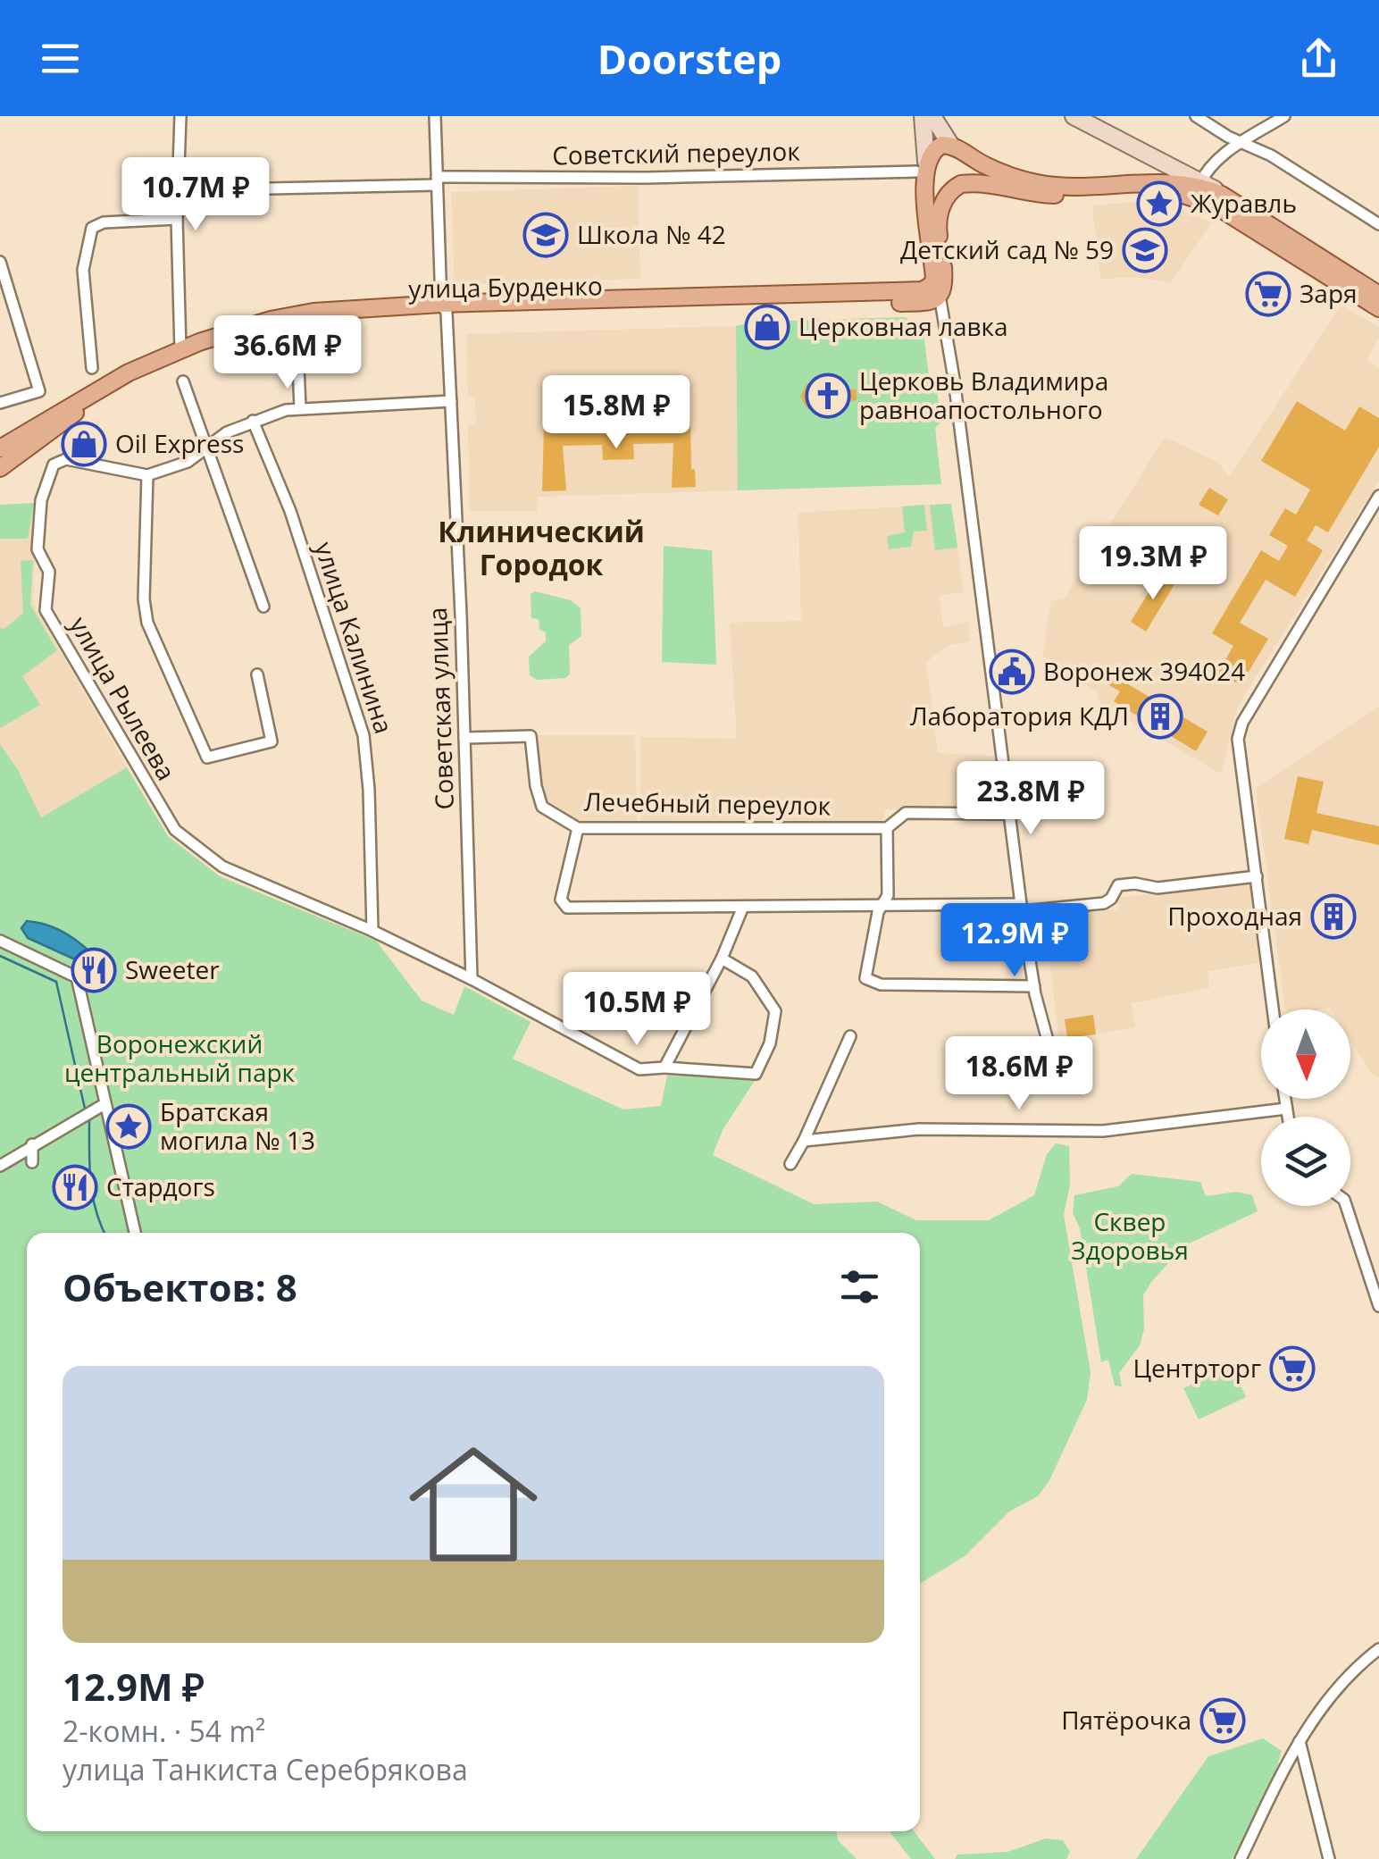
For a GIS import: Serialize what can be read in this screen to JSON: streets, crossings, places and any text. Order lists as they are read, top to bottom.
{
  "streets": {
    "main road": ["улица Бурденко"],
    "street": [
      "Советский переулок",
      "улица Калинина",
      "улица Рылеева",
      "Советская улица",
      "Лечебный переулок"
    ]
  },
  "crossings": [
    ["Советский переулок", "Советская улица"],
    ["улица Бурденко", "Советская улица"],
    ["улица Калинина", "улица Рылеева"],
    ["улица Рылеева", "Советская улица"],
    ["Советская улица", "Лечебный переулок"]
  ],
  "districts": ["Клинический Городок"],
  "parks": ["Воронежский центральный парк", "Сквер Здоровья"],
  "places": {
    "place": ["Журавль", "Братская могила № 13"],
    "school or university": ["Школа № 42", "Детский сад № 59"],
    "supermarket": ["Заря", "Центрторг", "Пятёрочка"],
    "shop": ["Церковная лавка", "Oil Express"],
    "church": ["Церковь Владимира равноапостольного"],
    "public building": ["Воронеж 394024"],
    "building": ["Лаборатория КДЛ", "Проходная"],
    "restaurant": ["Sweeter", "Стардогs"]
  },
  "north": "bottom",
  "page": {
    "header": "Doorstep",
    "price": [
      "10.7M ₽",
      "36.6M ₽",
      "15.8M ₽",
      "19.3M ₽",
      "23.8M ₽",
      "12.9M ₽",
      "10.5M ₽",
      "18.6M ₽"
    ],
    "heading": "Объектов: 8",
    "list": [
      {
        "name": "12.9M ₽",
        "note": "2-комн. · 54 m² · улица Танкиста Серебрякова"
      }
    ]
  }
}
